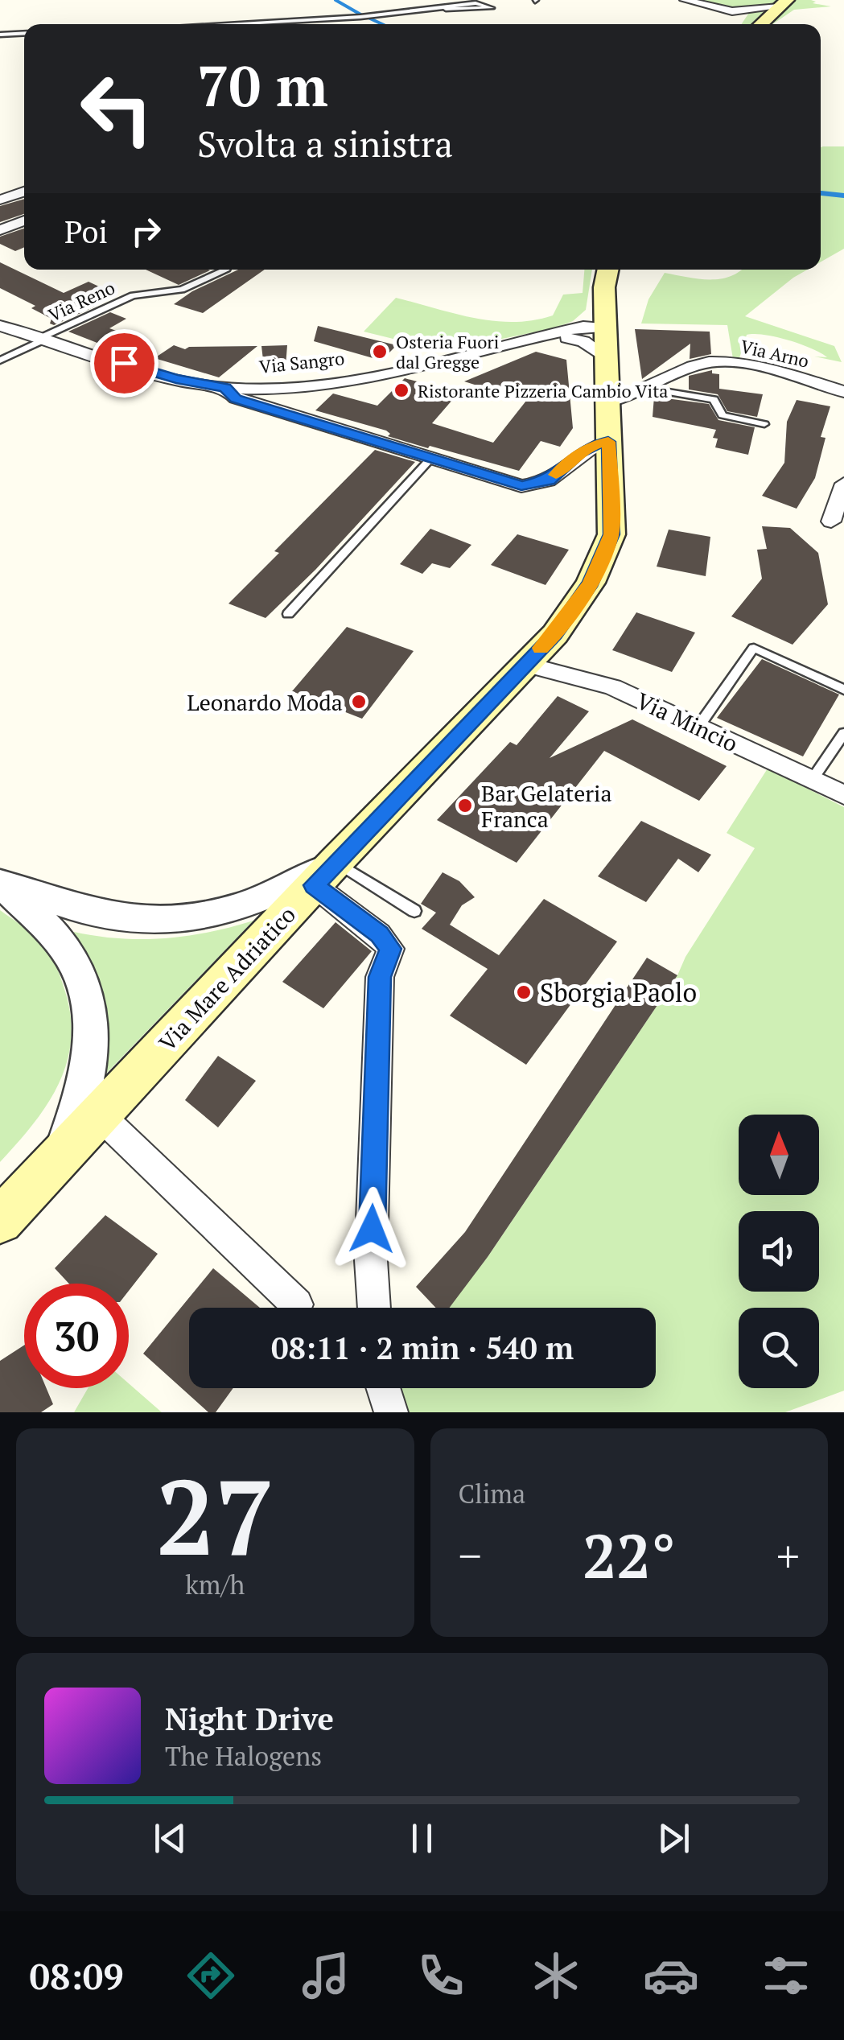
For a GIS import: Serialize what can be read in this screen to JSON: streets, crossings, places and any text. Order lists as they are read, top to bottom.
{
  "streets": {
    "main road": ["Via Mare Adriatico"],
    "street": ["Via Arno", "Via Sangro", "Via Mincio"],
    "lane": ["Via Reno"]
  },
  "crossings": [
    ["Via Reno", "Via Sangro"],
    ["Via Arno", "Via Mare Adriatico"],
    ["Via Sangro", "Via Mare Adriatico"],
    ["Via Mincio", "Via Mare Adriatico"]
  ],
  "places": [
    "Osteria Fuori dal Gregge",
    "Ristorante Pizzeria Cambio Vita",
    "Leonardo Moda",
    "Bar Gelateria Franca",
    "Sborgia Paolo"
  ],
  "north": "top",
  "page": {
    "turn": ["70 m", "Svolta a sinistra"],
    "then": "Poi",
    "limit": "30",
    "trip": "08:11 · 2 min · 540 m",
    "tile": [
      ["27", "km/h"],
      "Clima"
    ],
    "heat": ["−", "22°", "+"],
    "song": ["Night Drive", "The Halogens"],
    "tabs": "08:09"
  }
}
